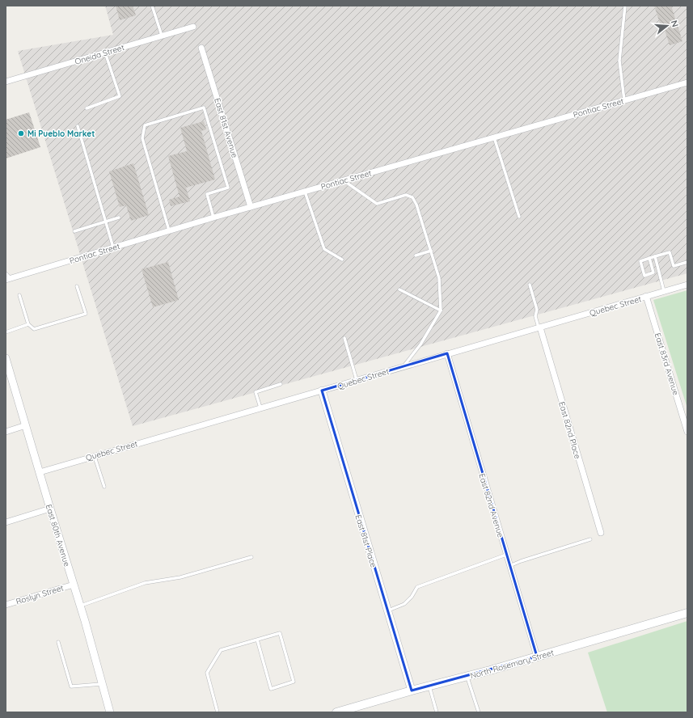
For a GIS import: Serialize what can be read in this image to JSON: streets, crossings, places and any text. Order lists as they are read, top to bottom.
{
  "streets": {
    "main road": ["North Rosemary Street"],
    "street": [
      "Oneida Street",
      "Pontiac Street",
      "East 81st Avenue",
      "Quebec Street",
      "East 83rd Avenue",
      "East 82nd Place",
      "East 82nd Avenue",
      "East 80th Avenue",
      "East 81st Place",
      "Roslyn Street"
    ]
  },
  "crossings": [
    ["Pontiac Street", "East 81st Avenue"],
    ["Quebec Street", "East 83rd Avenue"],
    ["Quebec Street", "East 82nd Place"],
    ["Quebec Street", "East 82nd Avenue"],
    ["Quebec Street", "East 80th Avenue"],
    ["Quebec Street", "East 81st Place"],
    ["East 82nd Avenue", "North Rosemary Street"],
    ["East 80th Avenue", "Roslyn Street"],
    ["East 81st Place", "North Rosemary Street"]
  ],
  "places": ["Mi Pueblo Market"],
  "north": "right"
}
